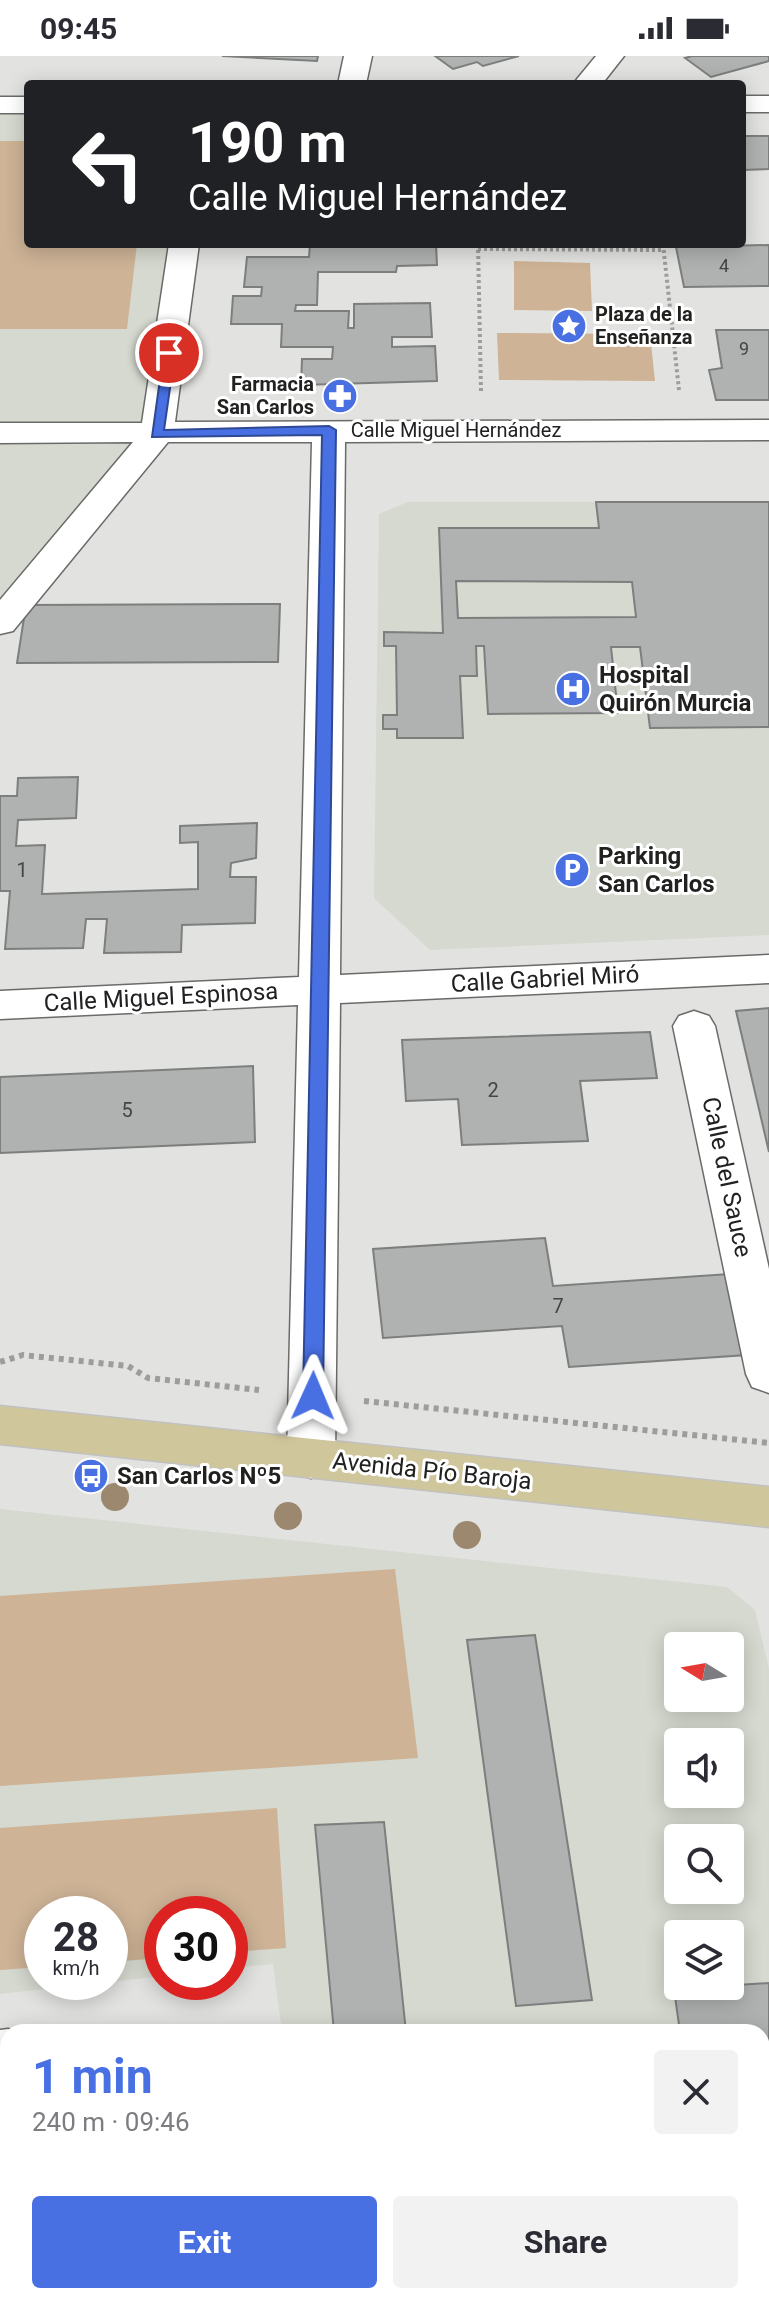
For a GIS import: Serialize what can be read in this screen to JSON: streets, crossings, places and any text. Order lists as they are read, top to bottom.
{
  "streets": {
    "main road": ["Avenida Pío Baroja"],
    "street": [
      "Calle Miguel Hernández",
      "Calle Gabriel Miró",
      "Calle Miguel Espinosa",
      "Calle del Sauce"
    ]
  },
  "crossings": [
    ["Calle Gabriel Miró", "Calle Miguel Espinosa"]
  ],
  "places": {
    "place": ["Plaza de la Enseñanza"],
    "pharmacy": ["Farmacia San Carlos"],
    "hospital": ["Hospital Quirón Murcia"],
    "parking": ["Parking San Carlos"],
    "bus stop": ["San Carlos Nº5"]
  },
  "house_numbers": [
    "4",
    "9",
    "1",
    "2",
    "5",
    "7"
  ],
  "north": "left",
  "page": {
    "status": "09:45",
    "turn": ["190 m", "Calle Miguel Hernández"],
    "speed": "28 km/h",
    "limit": "30",
    "heading": ["1 min", "240 m · 09:46"],
    "buttons": ["Exit", "Share"]
  }
}
